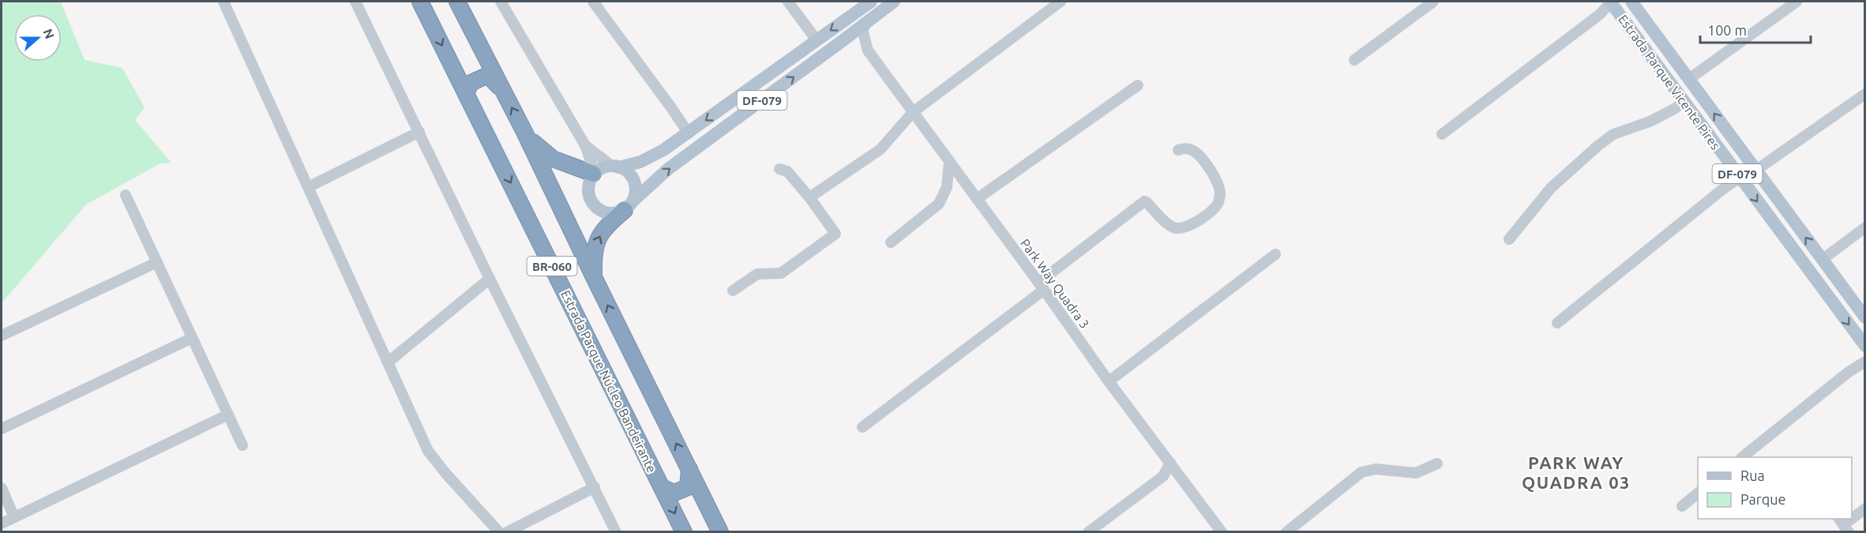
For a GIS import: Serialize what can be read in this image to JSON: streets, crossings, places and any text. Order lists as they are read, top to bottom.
{
  "streets": {
    "highway": ["BR-060", "Estrada Parque Núcleo Bandeirante"],
    "main road": ["Estrada Parque Vicente Pires", "DF-079"],
    "street": ["Park Way Quadra 3"]
  },
  "crossings": [
    ["DF-079", "Park Way Quadra 3"]
  ],
  "districts": ["PARK WAY QUADRA 03"],
  "legend": ["Rua", "Parque"],
  "scale_bar": "100 m",
  "north": "right"
}
